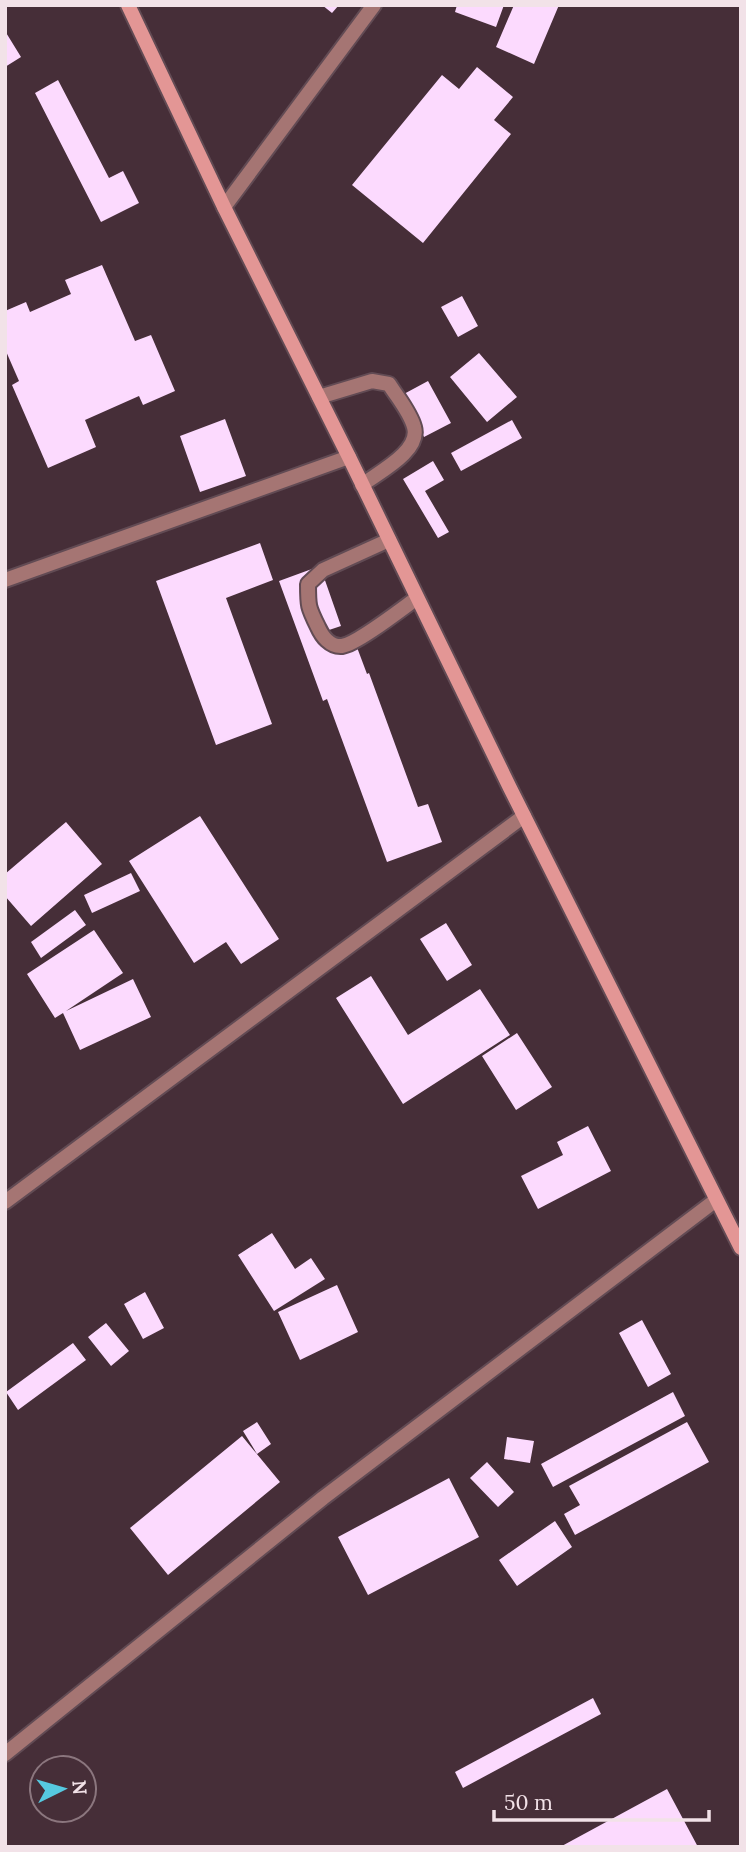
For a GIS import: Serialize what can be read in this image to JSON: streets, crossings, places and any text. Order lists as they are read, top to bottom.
{
  "scale_bar": "50 m",
  "north": "right"
}
